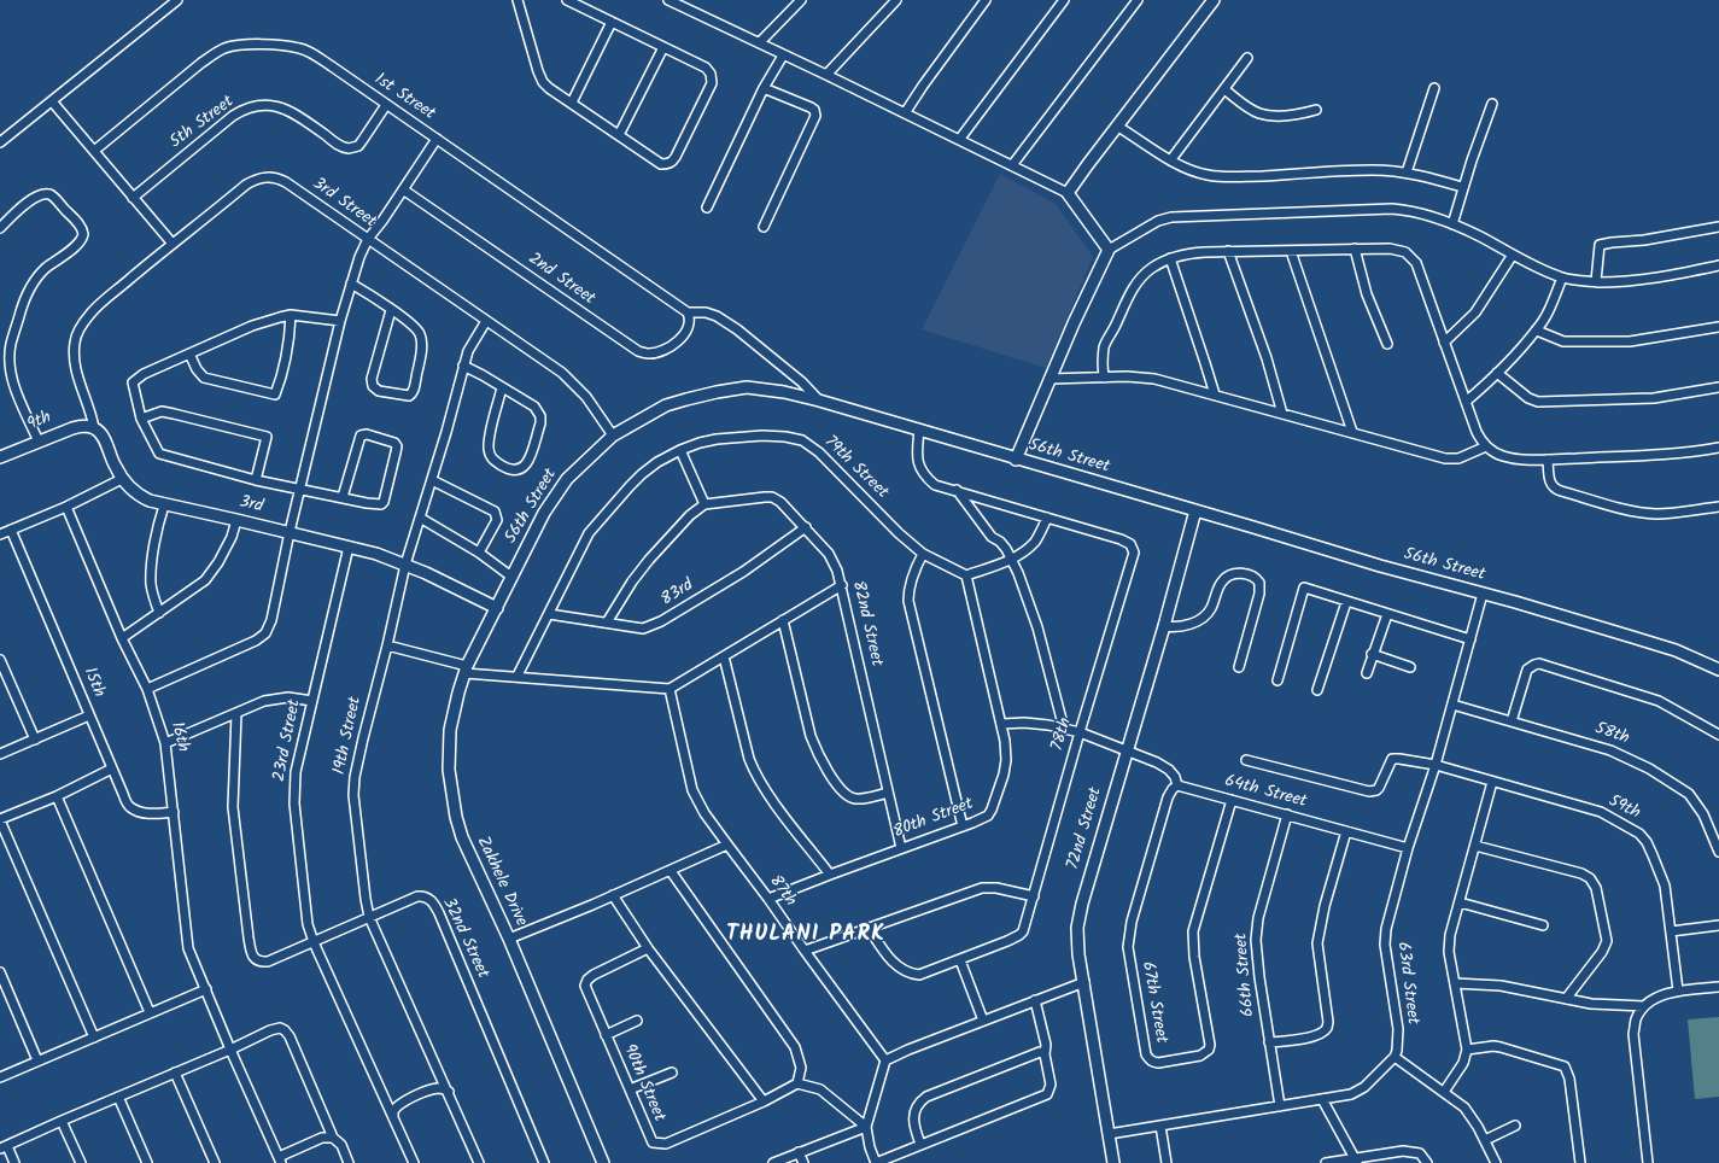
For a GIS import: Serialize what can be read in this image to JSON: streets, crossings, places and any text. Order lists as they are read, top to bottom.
{
  "streets": {
    "street": [
      "1st Street",
      "5th Street",
      "3rd Street",
      "2nd Street",
      "9th",
      "56th Street",
      "79th Street",
      "3rd",
      "83rd",
      "82nd Street",
      "15th",
      "78th",
      "58th",
      "19th Street",
      "16th",
      "23rd Street",
      "64th Street",
      "59th",
      "80th Street",
      "72nd Street",
      "Zakhele Drive",
      "87th",
      "32nd Street",
      "66th Street",
      "63rd Street",
      "67th Street",
      "90th Street"
    ]
  },
  "crossings": [
    ["1st Street", "5th Street"],
    ["1st Street", "2nd Street"],
    ["3rd Street", "56th Street"],
    ["3rd Street", "3rd"],
    ["3rd Street", "19th Street"],
    ["9th", "3rd"],
    ["56th Street", "3rd"],
    ["56th Street", "78th"],
    ["56th Street", "72nd Street"],
    ["56th Street", "Zakhele Drive"],
    ["56th Street", "63rd Street"],
    ["79th Street", "83rd"],
    ["79th Street", "80th Street"],
    ["3rd", "19th Street"],
    ["3rd", "23rd Street"],
    ["3rd", "Zakhele Drive"],
    ["83rd", "82nd Street"],
    ["82nd Street", "80th Street"],
    ["15th", "16th"],
    ["58th", "63rd Street"],
    ["19th Street", "32nd Street"],
    ["23rd Street", "32nd Street"],
    ["64th Street", "66th Street"],
    ["64th Street", "63rd Street"],
    ["64th Street", "67th Street"],
    ["59th", "63rd Street"],
    ["80th Street", "87th"]
  ],
  "districts": ["THULANI PARK"]
}
